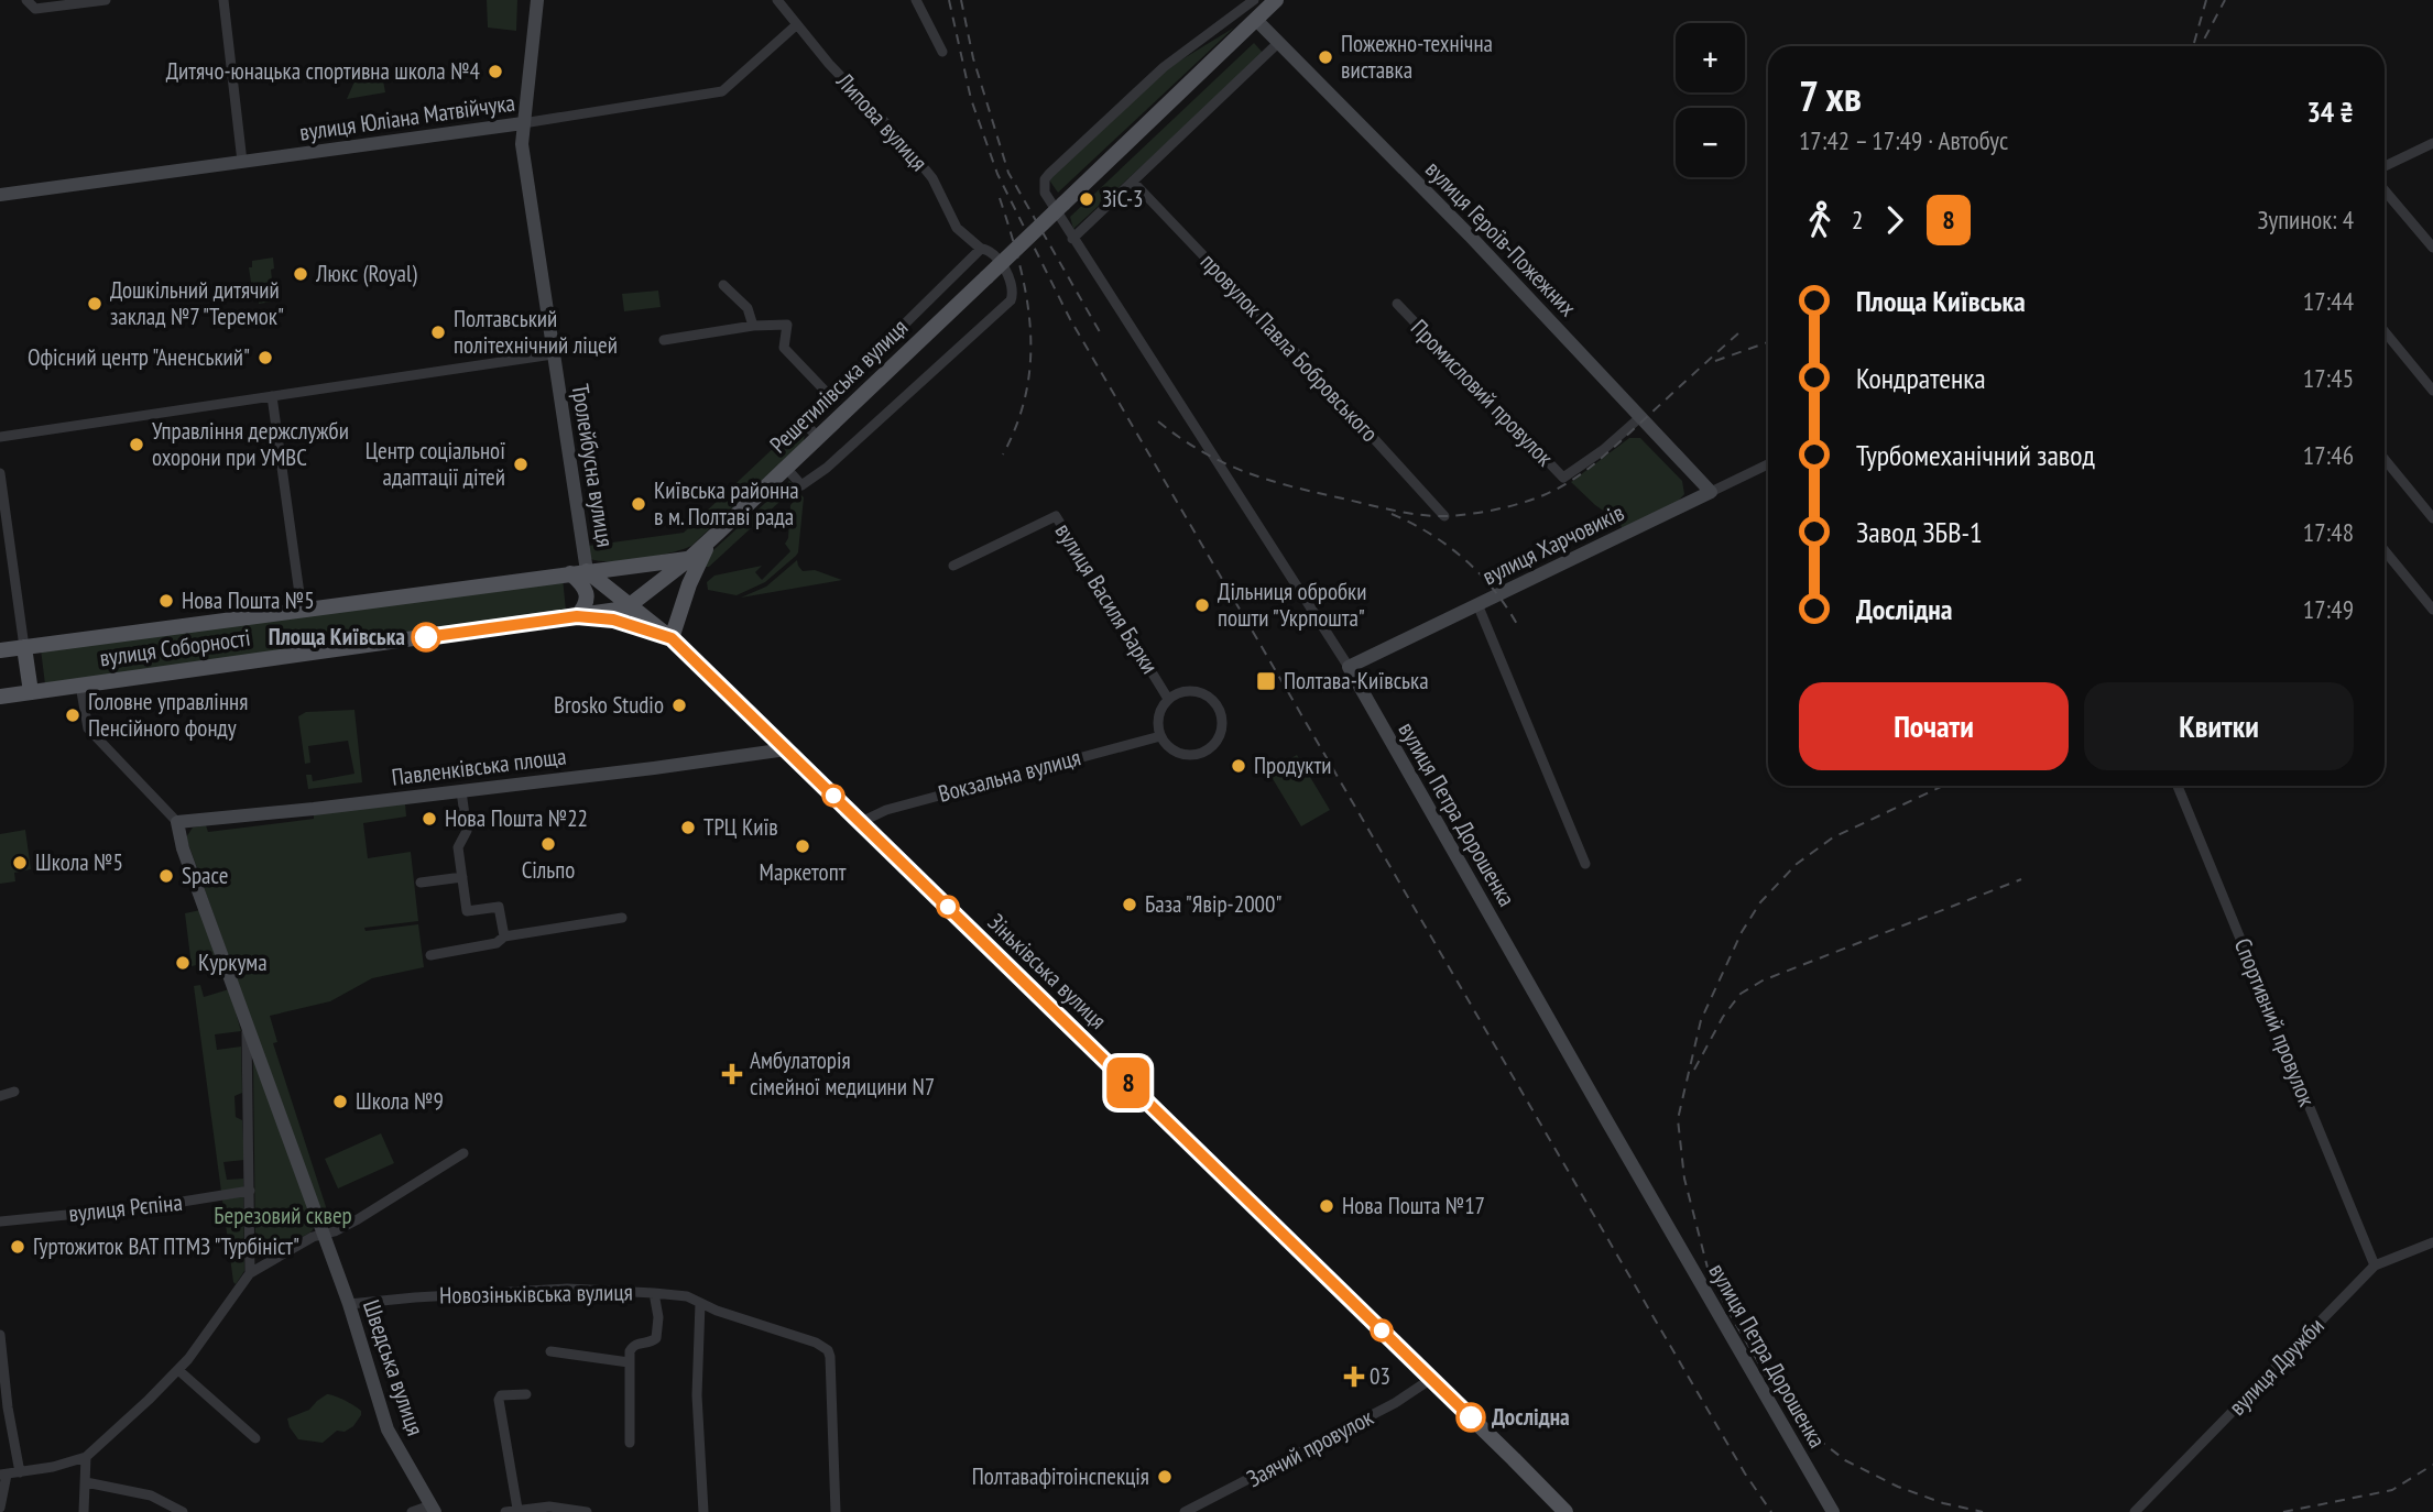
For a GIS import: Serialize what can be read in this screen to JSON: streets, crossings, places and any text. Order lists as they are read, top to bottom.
{
  "streets": {
    "main road": ["Решетилівська вулиця", "вулиця Соборності", "Зіньківська вулиця"],
    "street": [
      "вулиця Юліана Матвійчука",
      "Липова вулиця",
      "вулиця Героїв-Пожежних",
      "провулок Павла Бобровського",
      "Промисловий провулок",
      "Тролейбусна вулиця",
      "вулиця Харчовиків",
      "вулиця Василя Барки",
      "Павленківська площа",
      "Вокзальна вулиця",
      "вулиця Петра Дорошенка",
      "Спортивний провулок",
      "вулиця Рєпіна",
      "Новозіньківська вулиця",
      "вулиця Дружби",
      "Шведська вулиця",
      "Заячий провулок"
    ]
  },
  "crossings": [
    ["вулиця Юліана Матвійчука", "Липова вулиця"],
    ["вулиця Юліана Матвійчука", "Тролейбусна вулиця"],
    ["Липова вулиця", "Решетилівська вулиця"],
    ["вулиця Героїв-Пожежних", "Решетилівська вулиця"],
    ["вулиця Героїв-Пожежних", "Промисловий провулок"],
    ["вулиця Героїв-Пожежних", "вулиця Харчовиків"],
    ["вулиця Героїв-Пожежних", "вулиця Петра Дорошенка"],
    ["Решетилівська вулиця", "вулиця Соборності"],
    ["Решетилівська вулиця", "вулиця Петра Дорошенка"],
    ["Решетилівська вулиця", "Зіньківська вулиця"],
    ["Тролейбусна вулиця", "вулиця Соборності"],
    ["Тролейбусна вулиця", "Зіньківська вулиця"],
    ["вулиця Харчовиків", "вулиця Петра Дорошенка"],
    ["вулиця Василя Барки", "Вокзальна вулиця"],
    ["вулиця Соборності", "Зіньківська вулиця"],
    ["вулиця Соборності", "Шведська вулиця"],
    ["Павленківська площа", "Зіньківська вулиця"],
    ["Павленківська площа", "Шведська вулиця"],
    ["Вокзальна вулиця", "Зіньківська вулиця"],
    ["Зіньківська вулиця", "Заячий провулок"],
    ["Спортивний провулок", "вулиця Дружби"],
    ["вулиця Рєпіна", "Шведська вулиця"],
    ["Новозіньківська вулиця", "Шведська вулиця"]
  ],
  "parks": ["Березовий сквер"],
  "places": {
    "other": [
      "Пожежно-технічна виставка",
      "Дитячо-юнацька спортивна школа №4",
      "ЗіС-3",
      "Люкс (Royal)",
      "Дошкільний дитячий заклад №7 \"Теремок\"",
      "Полтавський політехнічний ліцей",
      "Офісний центр \"Аненський\"",
      "Управління держслужби охорони при УМВС",
      "Центр соціальної адаптації дітей",
      "Київська районна в м. Полтаві рада",
      "Нова Пошта №5",
      "Дільниця обробки пошти \"Укрпошта\"",
      "Площа Київська",
      "Brosko Studio",
      "Головне управління Пенсійного фонду",
      "Продукти",
      "Нова Пошта №22",
      "ТРЦ Київ",
      "Сільпо",
      "Маркетопт",
      "Школа №5",
      "Space",
      "База \"Явір-2000\"",
      "Куркума",
      "Школа №9",
      "Нова Пошта №17",
      "Гуртожиток ВАТ ПТМЗ \"Турбініст\"",
      "Дослідна",
      "Полтавафітоінспекція"
    ],
    "transit": ["Полтава-Київська"],
    "health": ["Амбулаторія сімейної медицини N7", "03"]
  },
  "lines": ["bus line 8"],
  "page": {
    "on_map": "8",
    "map_buttons": ["+", "−"],
    "heading": ["7 хв", "17:42 – 17:49 · Автобус", "34 ₴"],
    "legs": ["2", "8", "Зупинок: 4"],
    "list": [
      {
        "name": "Площа Київська",
        "value": "17:44"
      },
      {
        "name": "Кондратенка",
        "value": "17:45"
      },
      {
        "name": "Турбомеханічний завод",
        "value": "17:46"
      },
      {
        "name": "Завод ЗБВ-1",
        "value": "17:48"
      },
      {
        "name": "Дослідна",
        "value": "17:49"
      }
    ],
    "buttons": ["Почати", "Квитки"]
  }
}
